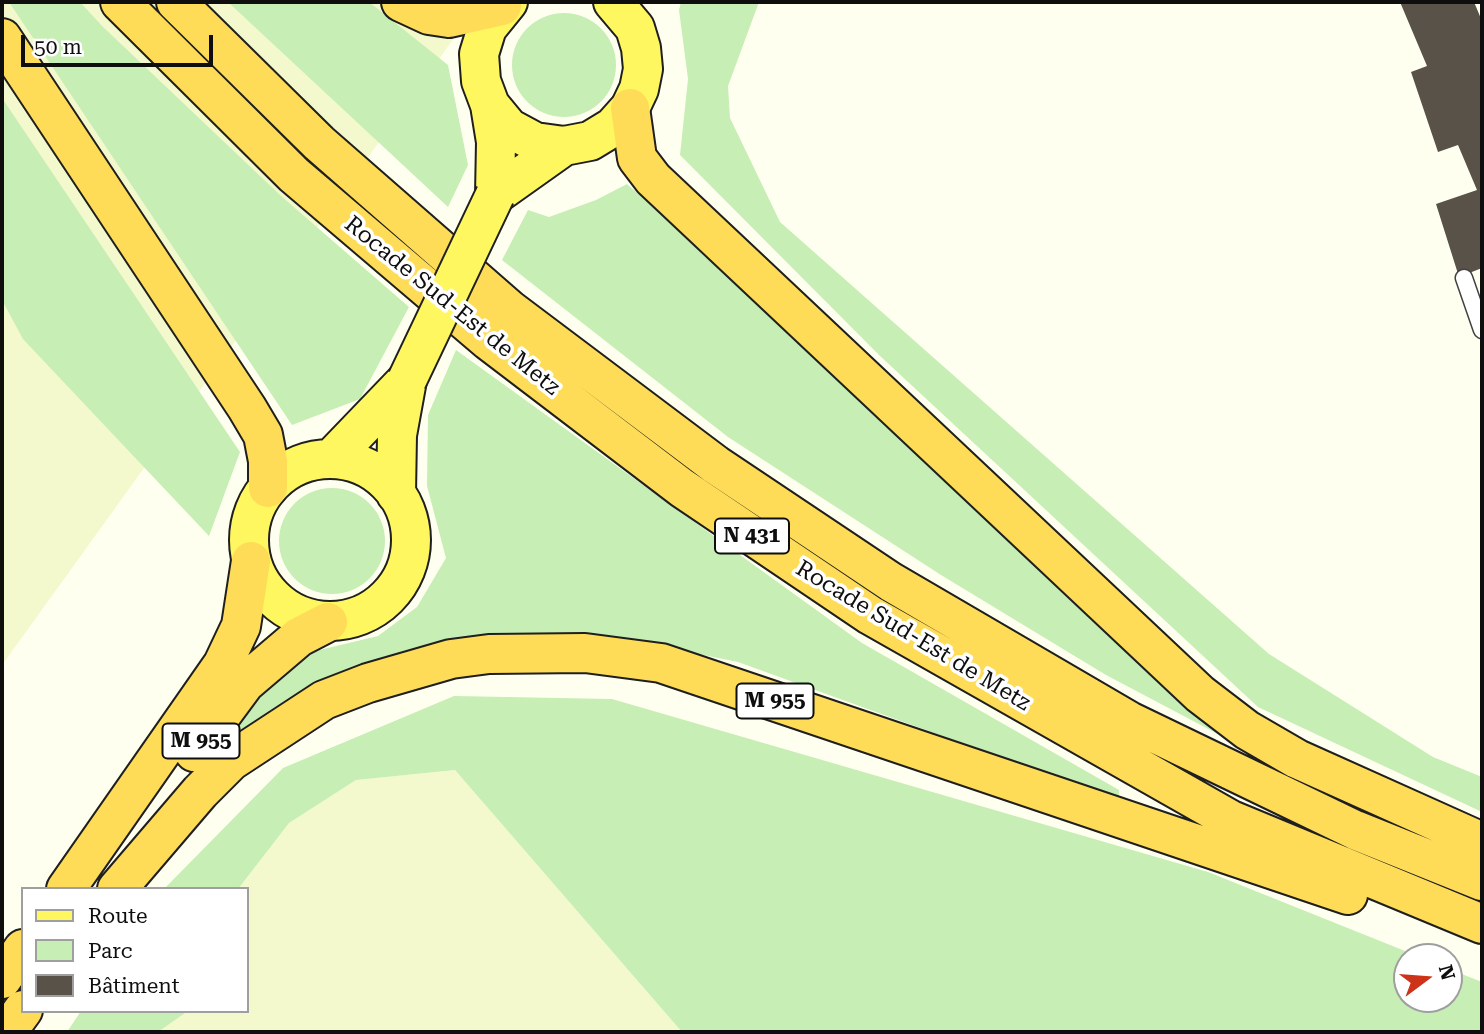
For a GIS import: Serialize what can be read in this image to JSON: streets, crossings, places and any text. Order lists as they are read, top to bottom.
{
  "streets": {
    "highway": ["Rocade Sud-Est de Metz", "N 431", "M 955"]
  },
  "legend": ["Route", "Parc", "Bâtiment"],
  "scale_bar": "50 m",
  "north": "right"
}
